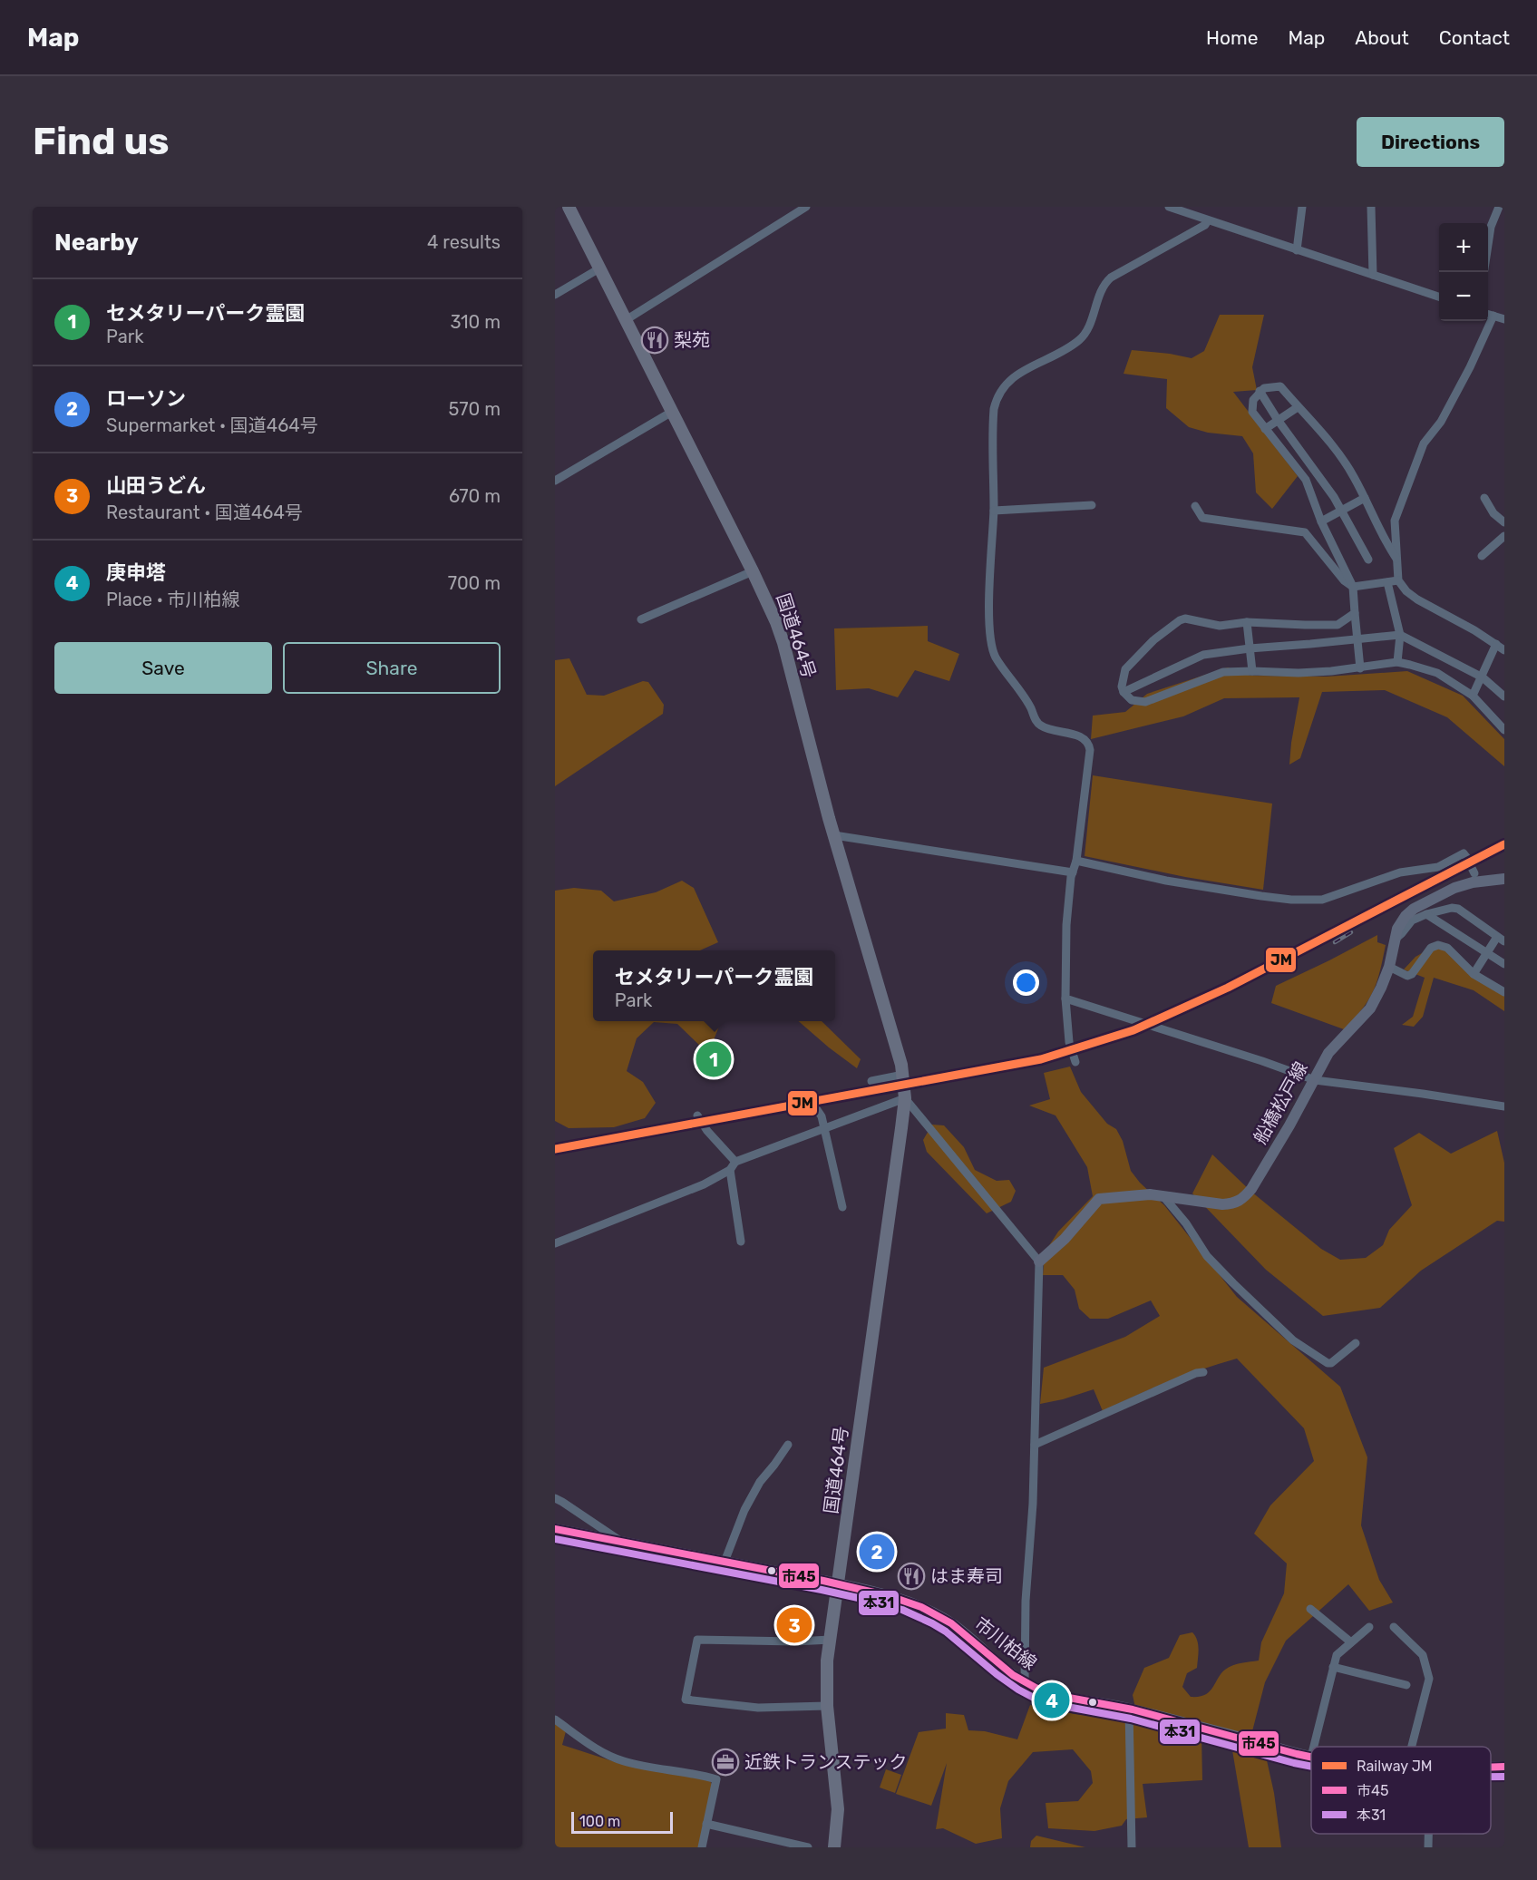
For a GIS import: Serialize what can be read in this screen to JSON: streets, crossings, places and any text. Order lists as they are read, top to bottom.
{
  "streets": {
    "highway": ["国道464号"],
    "main road": ["船橋松戸線", "市川柏線"]
  },
  "crossings": [
    ["国道464号", "市川柏線"]
  ],
  "places": {
    "restaurant": ["梨苑", "はま寿司"],
    "office": ["近鉄トランステック"]
  },
  "lines": ["rail line JM", "transit line 市45", "transit line 本31"],
  "legend": ["Railway JM", "市45", "本31"],
  "scale_bar": "100 m",
  "page": {
    "header": "Map",
    "nav": [
      "Home",
      "Map",
      "About",
      "Contact"
    ],
    "buttons": [
      "Directions",
      ["Save", "Share"]
    ],
    "title": "Find us",
    "heading": ["Nearby", "4 results"],
    "map_buttons": ["+", "−"],
    "list": [
      {
        "mark": "1",
        "name": "セメタリーパーク霊園",
        "note": "Park",
        "value": "310 m"
      },
      {
        "mark": "2",
        "name": "ローソン",
        "note": "Supermarket · 国道464号",
        "value": "570 m"
      },
      {
        "mark": "3",
        "name": "山田うどん",
        "note": "Restaurant · 国道464号",
        "value": "670 m"
      },
      {
        "mark": "4",
        "name": "庚申塔",
        "note": "Place · 市川柏線",
        "value": "700 m"
      }
    ],
    "popup": ["セメタリーパーク霊園", "Park"],
    "pins": [
      "1",
      "2",
      "3",
      "4"
    ],
    "scale": "100 m"
  }
}
